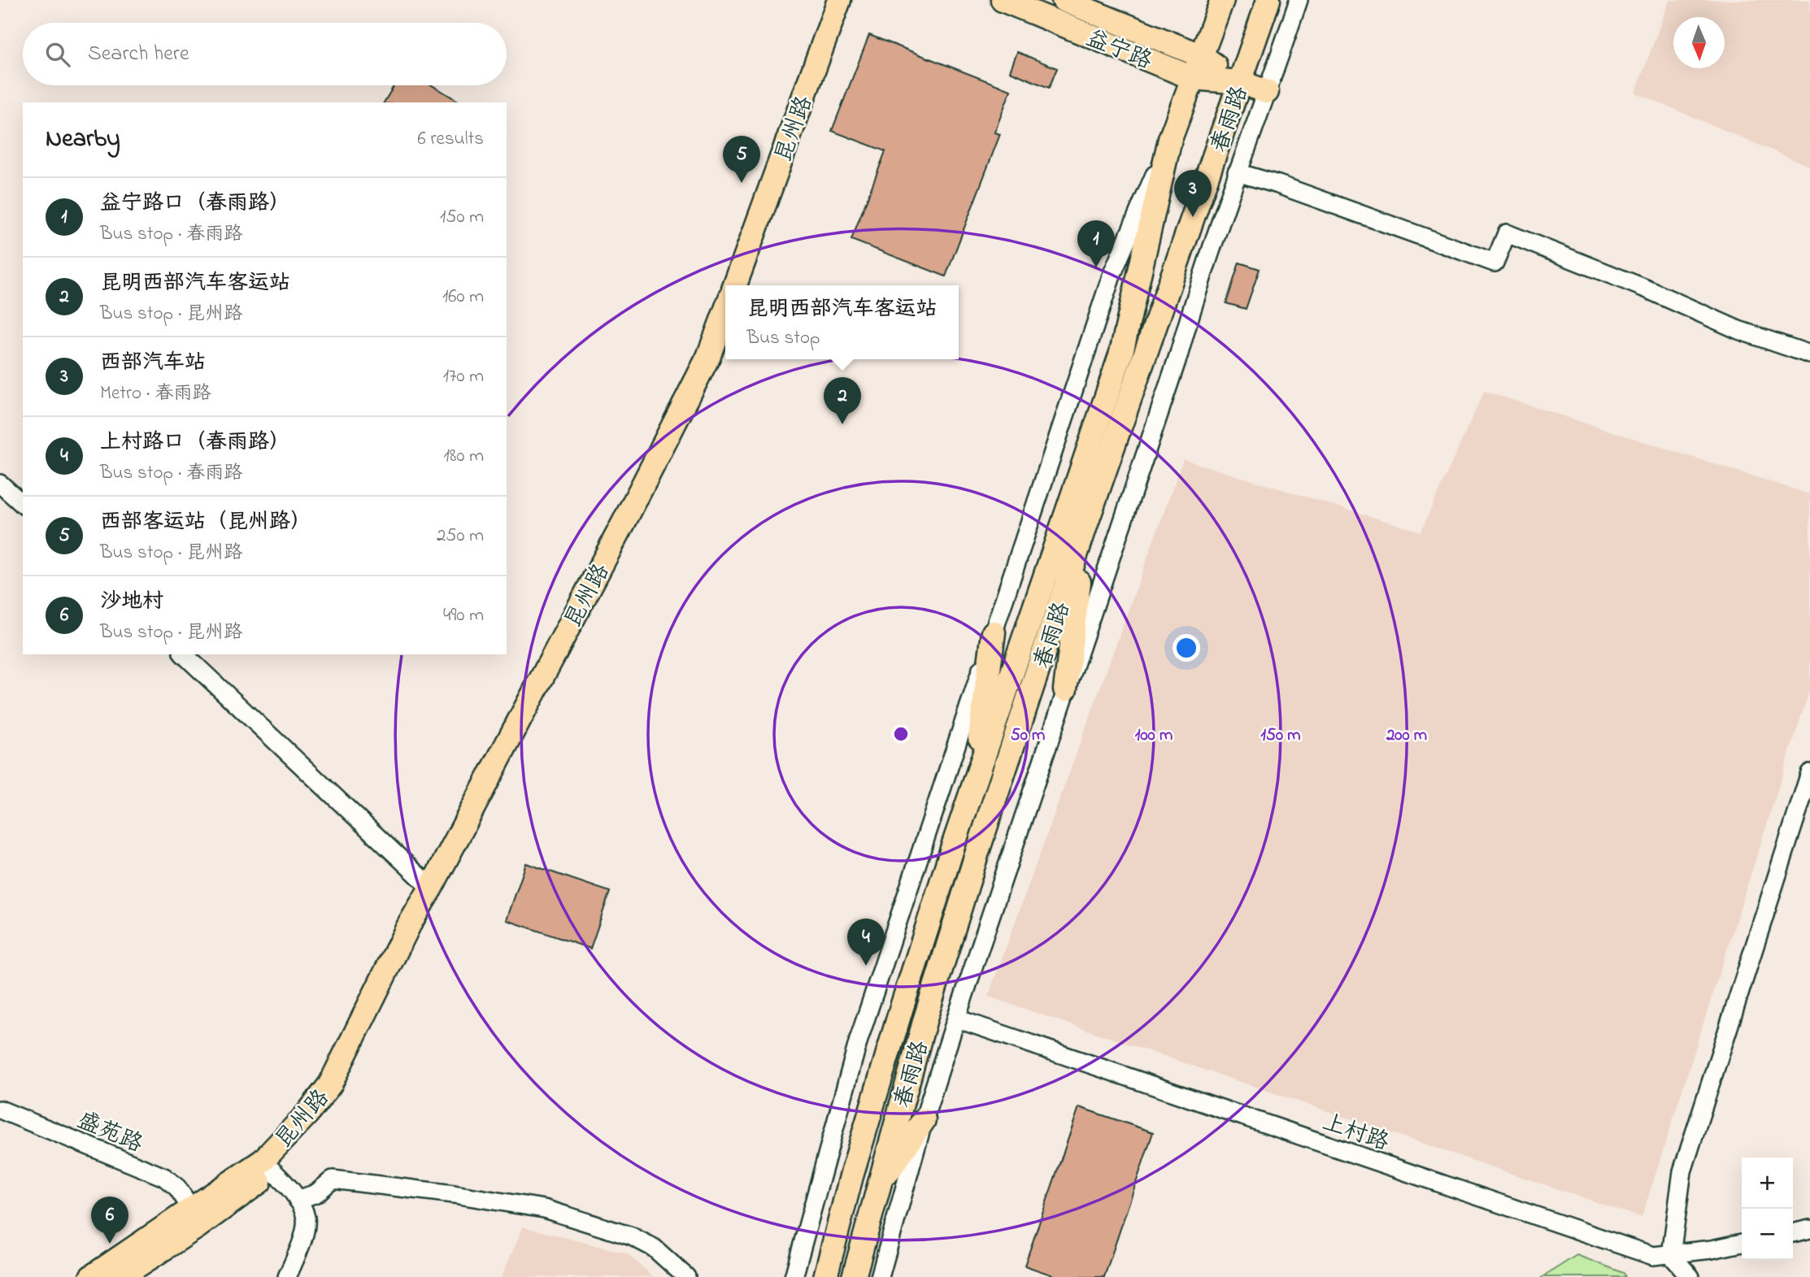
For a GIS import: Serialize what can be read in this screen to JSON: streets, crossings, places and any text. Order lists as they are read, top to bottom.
{
  "streets": {
    "main road": ["益宁路", "春雨路", "昆州路"],
    "street": ["盛苑路", "上村路"]
  },
  "crossings": [
    ["益宁路", "春雨路"],
    ["昆州路", "盛苑路"]
  ],
  "north": "bottom",
  "page": {
    "search": "Search here",
    "heading": ["Nearby", "6 results"],
    "pins": [
      "5",
      "3",
      "1",
      "2",
      "4",
      "6"
    ],
    "list": [
      {
        "mark": "1",
        "name": "益宁路口（春雨路）",
        "note": "Bus stop · 春雨路",
        "value": "150 m"
      },
      {
        "mark": "2",
        "name": "昆明西部汽车客运站",
        "note": "Bus stop · 昆州路",
        "value": "160 m"
      },
      {
        "mark": "3",
        "name": "西部汽车站",
        "note": "Metro · 春雨路",
        "value": "170 m"
      },
      {
        "mark": "4",
        "name": "上村路口（春雨路）",
        "note": "Bus stop · 春雨路",
        "value": "180 m"
      },
      {
        "mark": "5",
        "name": "西部客运站（昆州路）",
        "note": "Bus stop · 昆州路",
        "value": "250 m"
      },
      {
        "mark": "6",
        "name": "沙地村",
        "note": "Bus stop · 昆州路",
        "value": "490 m"
      }
    ],
    "popup": ["昆明西部汽车客运站", "Bus stop"],
    "map_buttons": ["+", "−"]
  },
  "rings": [
    "50 m",
    "100 m",
    "150 m",
    "200 m"
  ]
}
